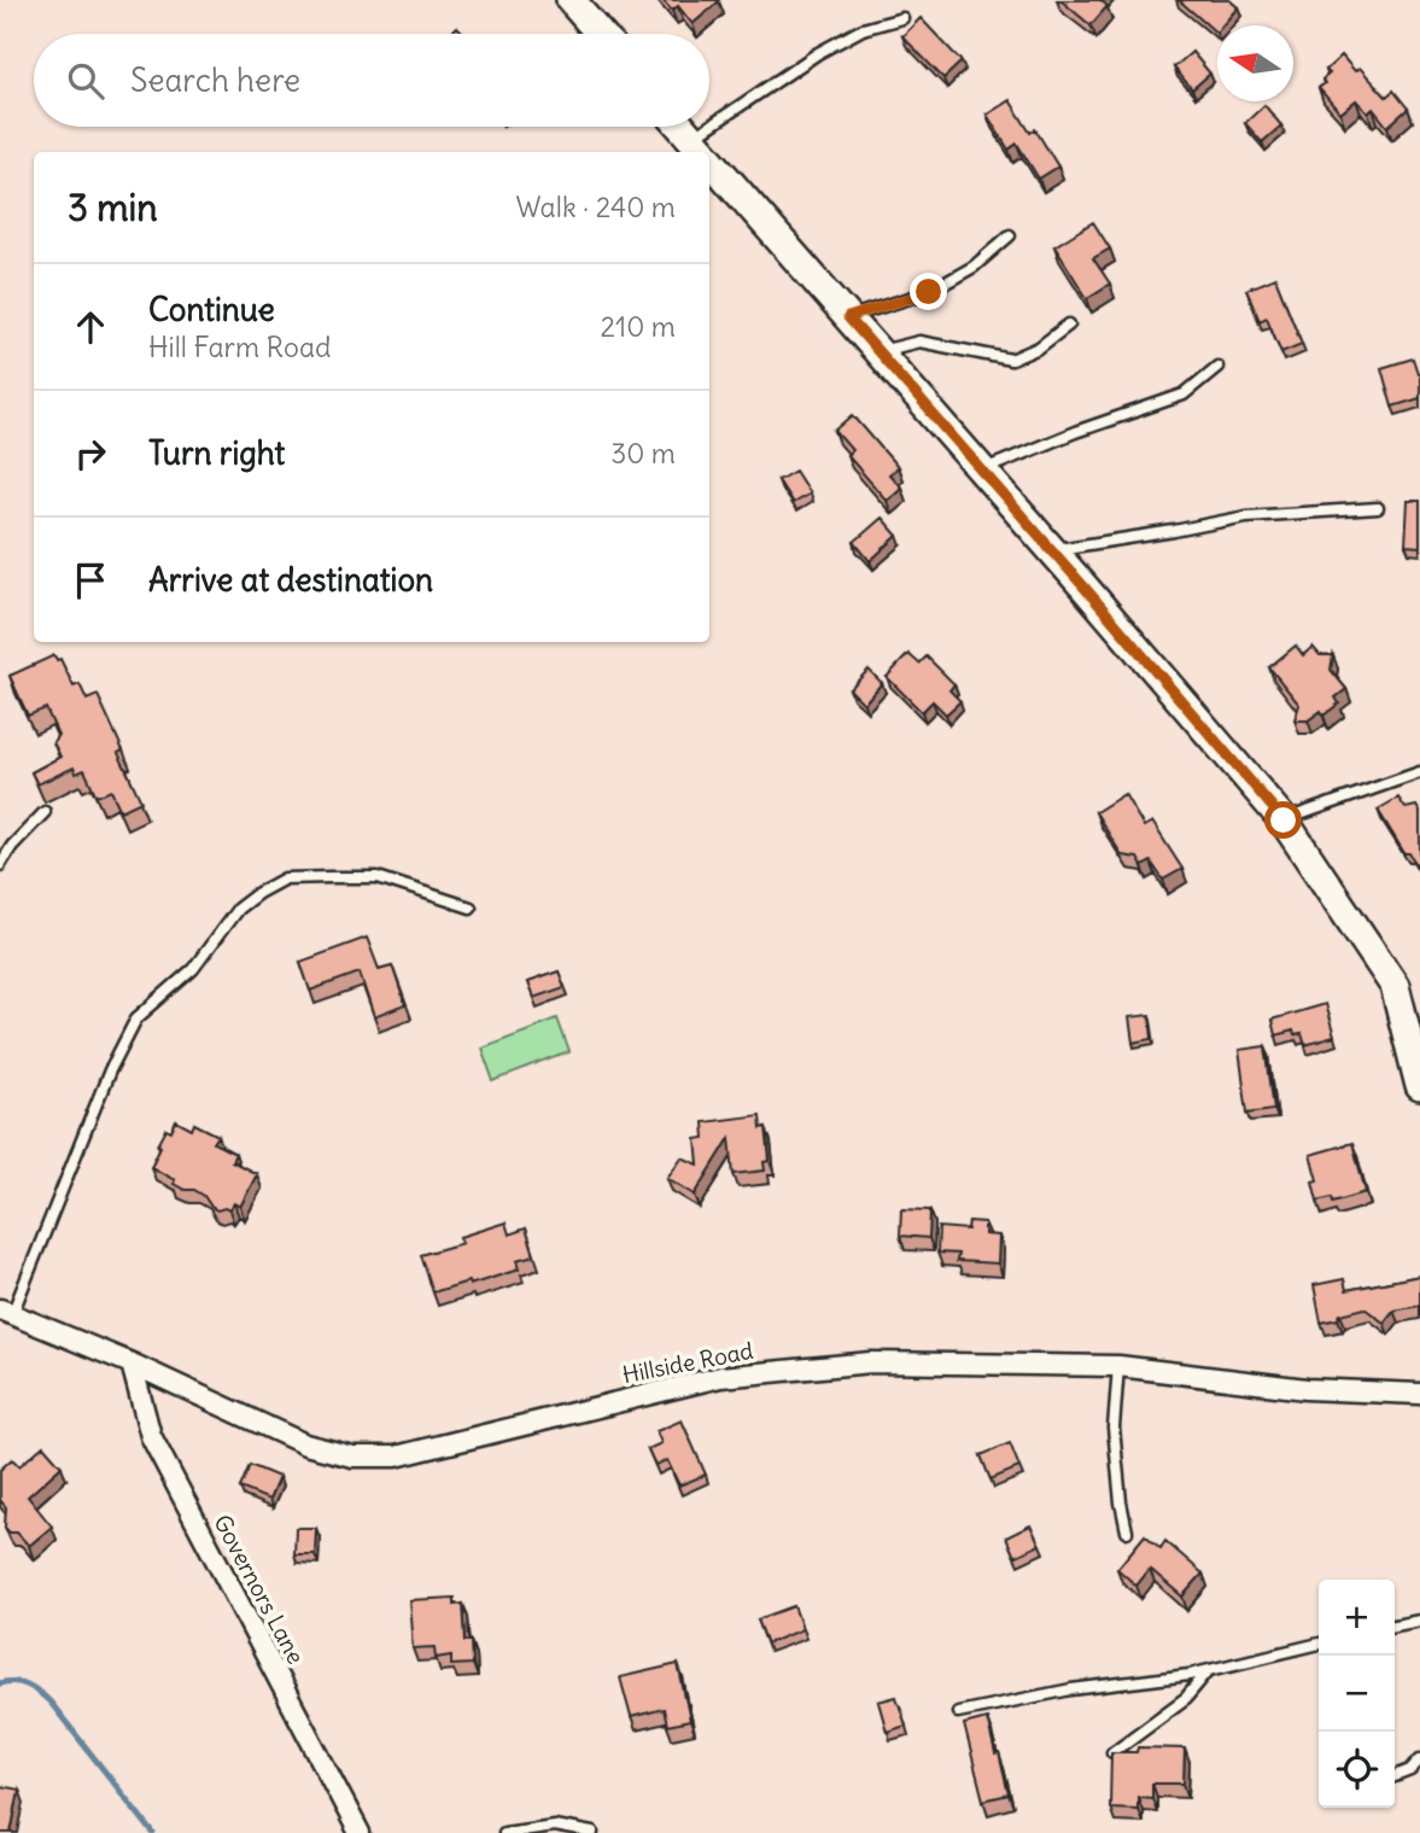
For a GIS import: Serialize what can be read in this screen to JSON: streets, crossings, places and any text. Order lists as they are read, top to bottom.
{
  "streets": {
    "street": ["Hillside Road", "Governors Lane"]
  },
  "crossings": [
    ["Hillside Road", "Governors Lane"]
  ],
  "north": "left",
  "page": {
    "search": "Search here",
    "heading": ["3 min", "Walk · 240 m"],
    "list": [
      ["Continue", "Hill Farm Road", "210 m"],
      ["Turn right", "30 m"],
      "Arrive at destination"
    ],
    "map_buttons": ["+", "−"]
  }
}
